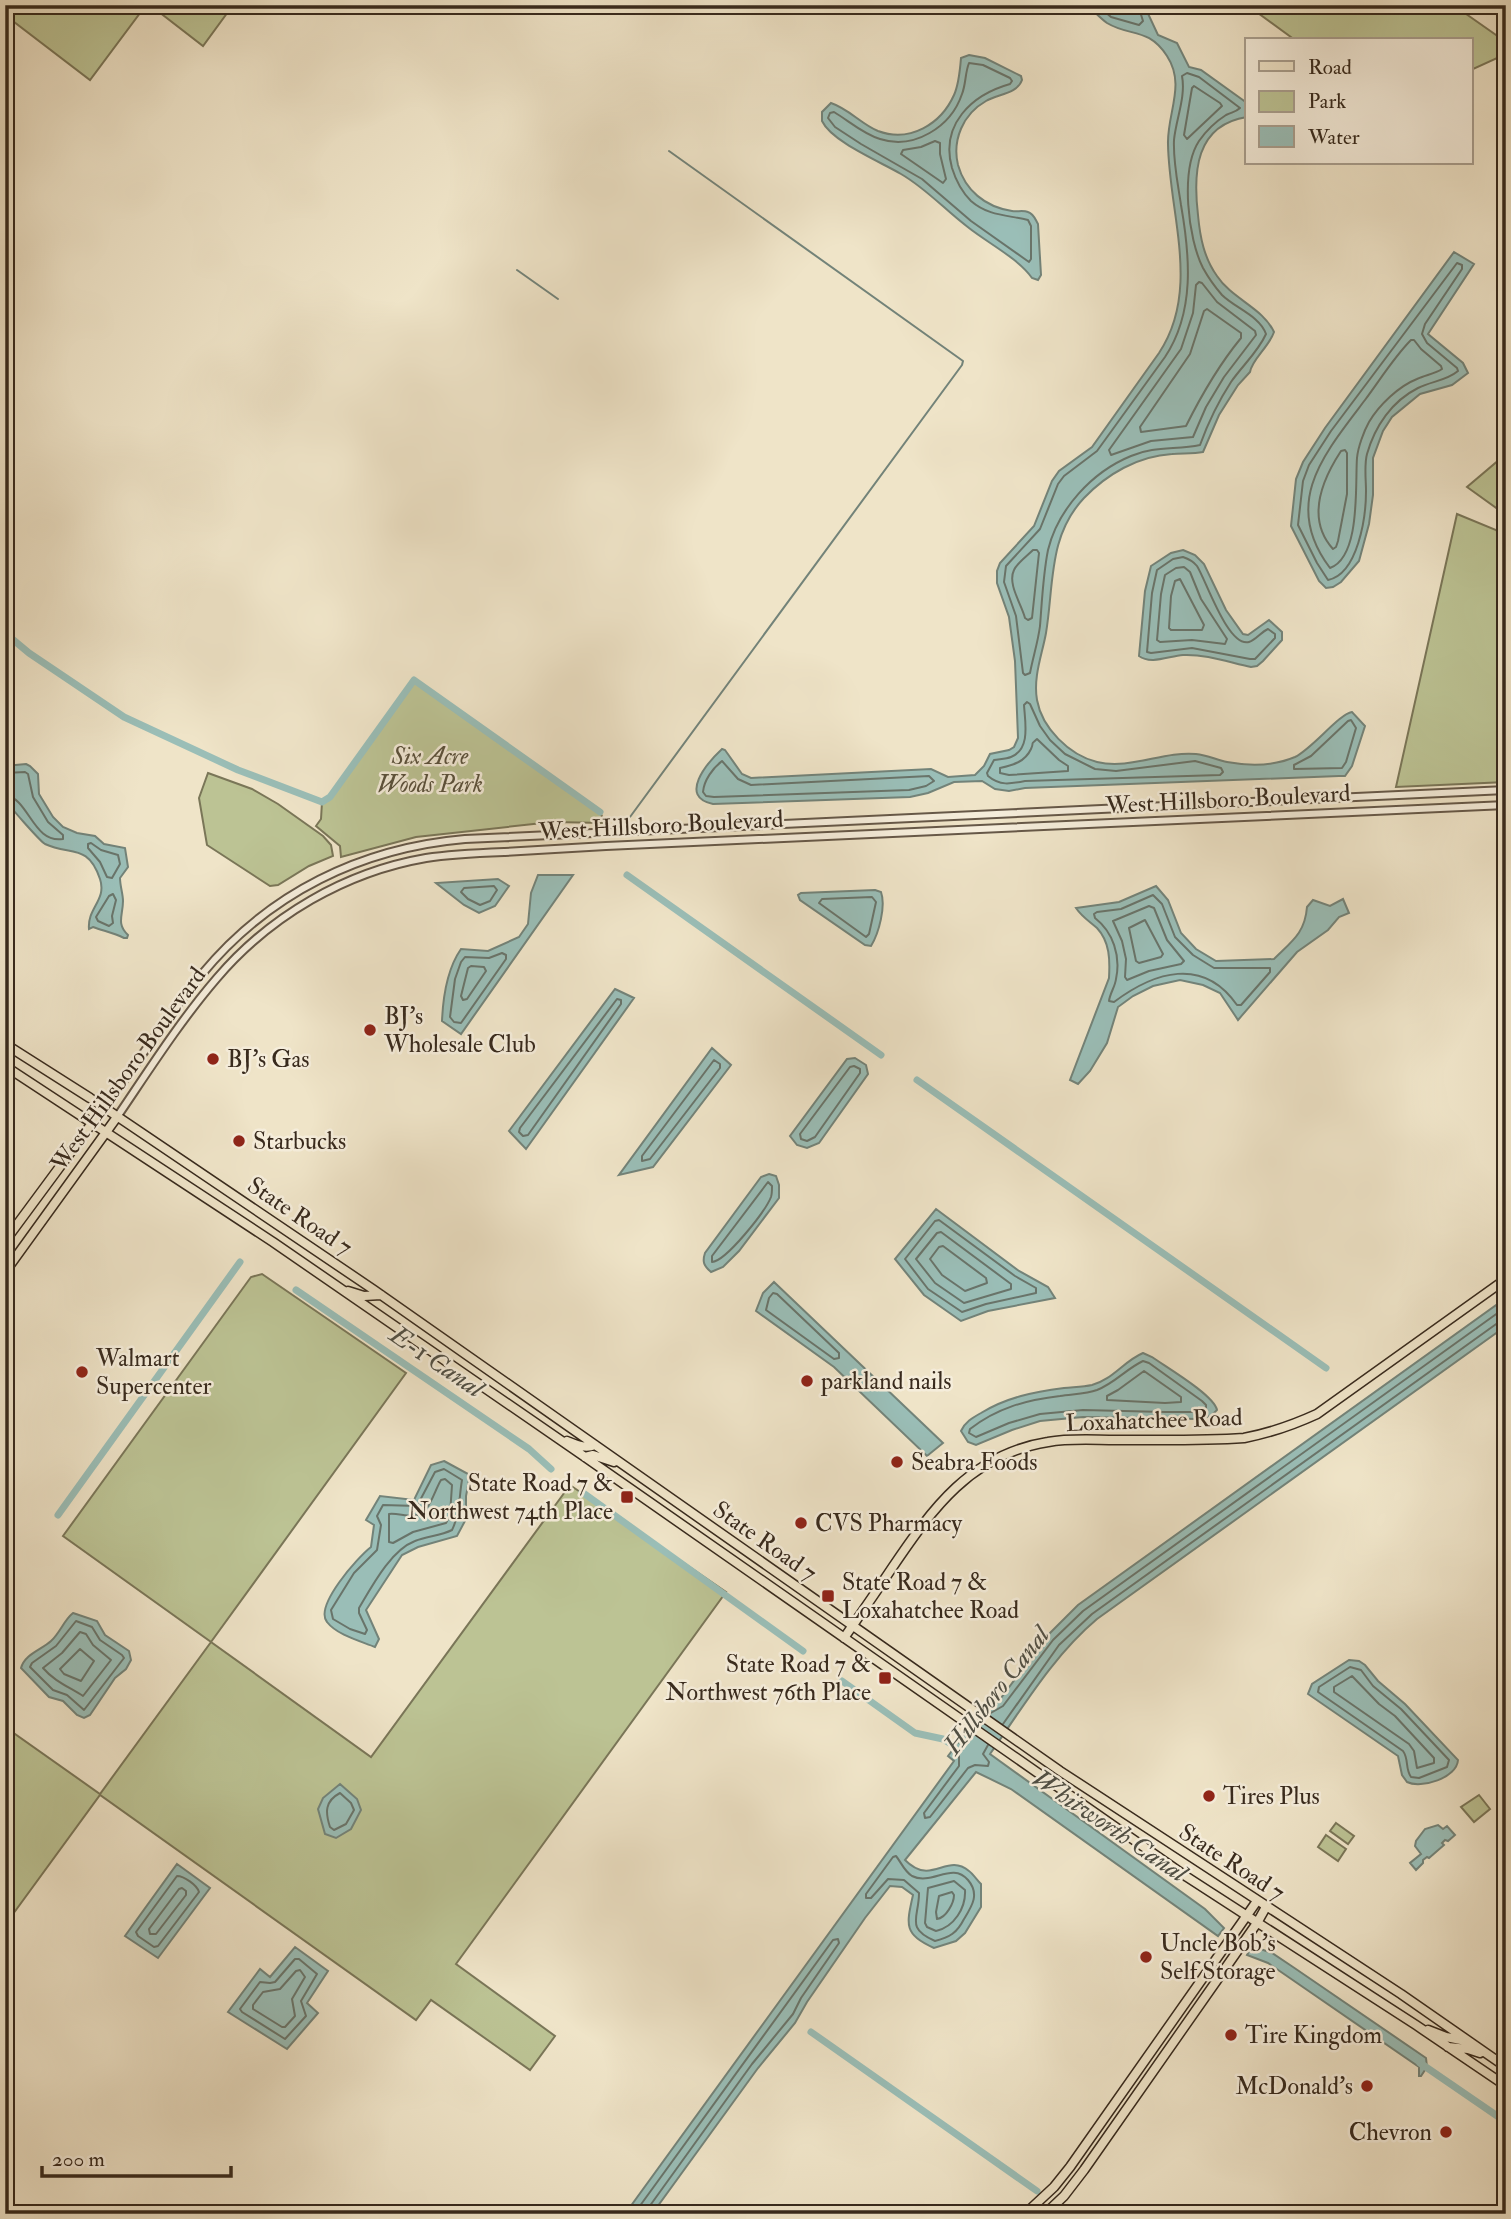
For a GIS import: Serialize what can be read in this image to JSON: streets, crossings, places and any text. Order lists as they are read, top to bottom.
{
  "streets": {
    "main road": ["West Hillsboro Boulevard", "State Road 7", "Loxahatchee Road"]
  },
  "crossings": [
    ["West Hillsboro Boulevard", "State Road 7"],
    ["State Road 7", "Loxahatchee Road"]
  ],
  "water": ["E-1 Canal", "Hillsboro Canal", "Whitworth Canal"],
  "parks": ["Six Acre Woods Park"],
  "places": {
    "other": [
      "BJ's Wholesale Club",
      "BJ’s Gas",
      "Starbucks",
      "Walmart Supercenter",
      "parkland nails",
      "Seabra Foods",
      "CVS Pharmacy",
      "Tires Plus",
      "Uncle Bob's Self Storage",
      "Tire Kingdom",
      "McDonald's",
      "Chevron"
    ],
    "transit": ["State Road 7 & Northwest 74th Place", "State Road 7 & Loxahatchee Road", "State Road 7 & Northwest 76th Place"]
  },
  "legend": ["Road", "Park", "Water"],
  "scale_bar": "200 m"
}
